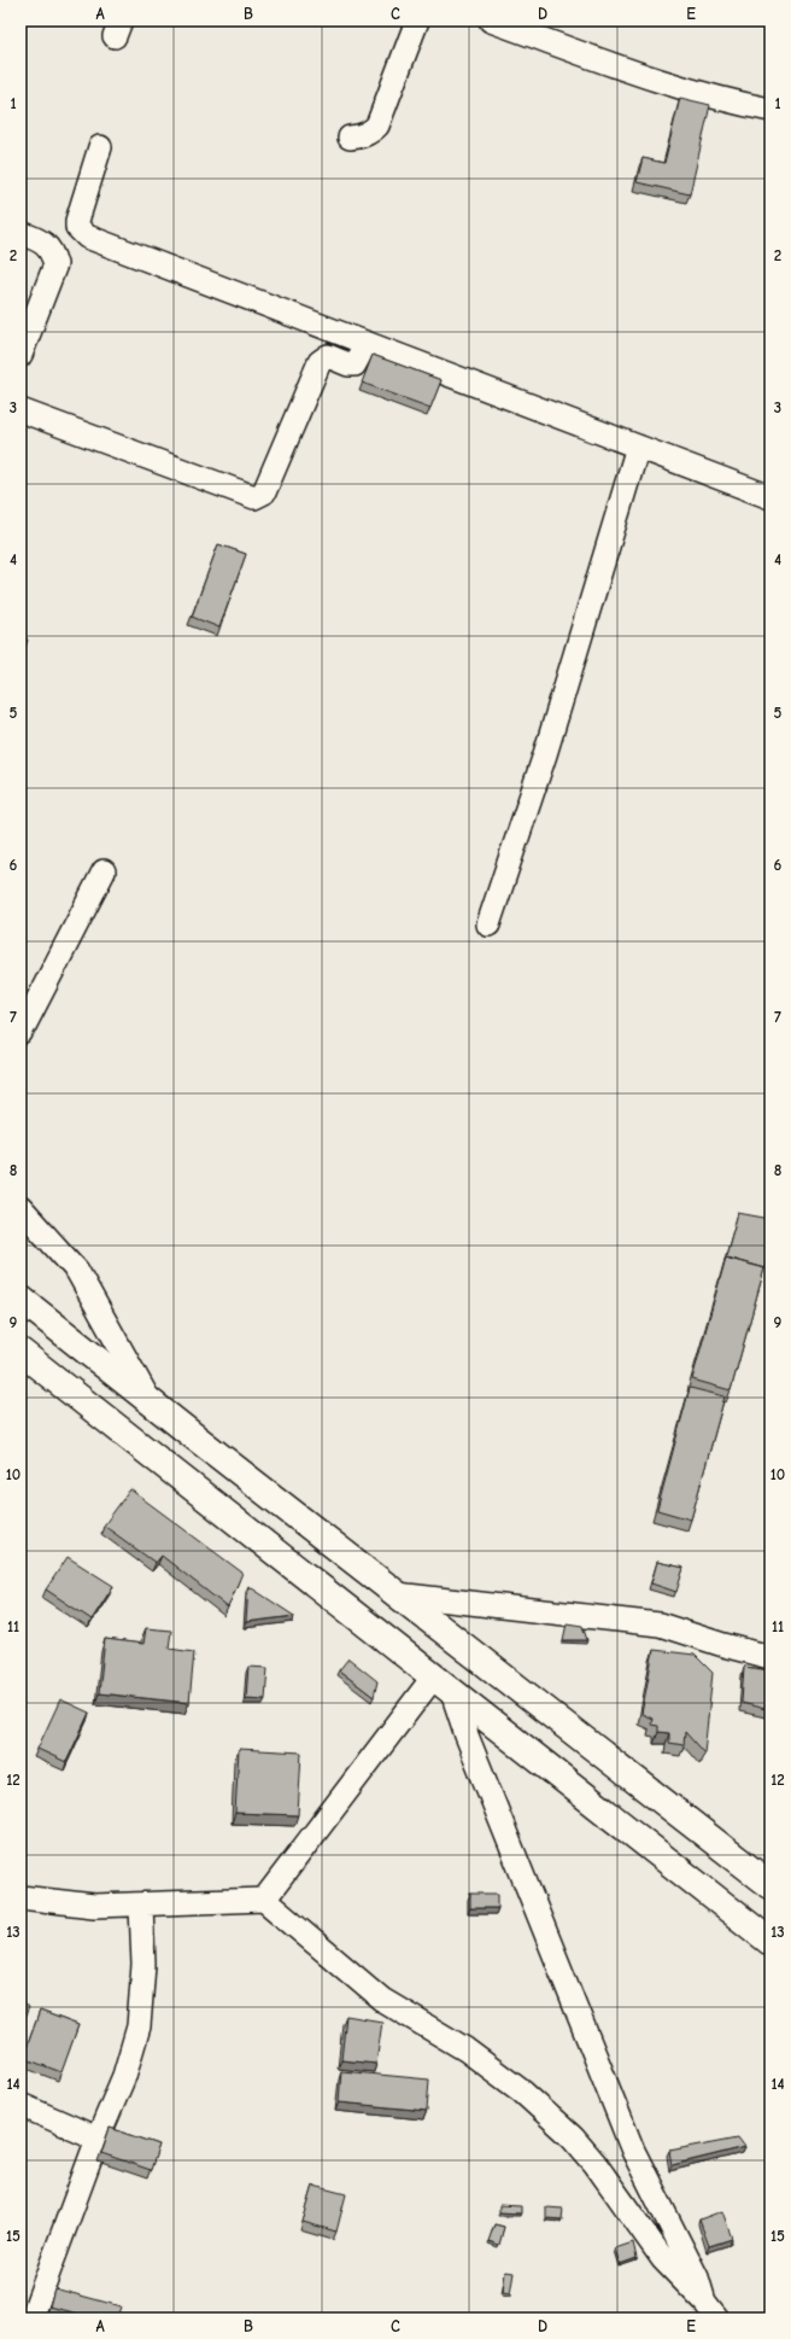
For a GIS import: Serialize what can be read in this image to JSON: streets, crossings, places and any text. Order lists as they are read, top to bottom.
{
  "grid": {
    "columns": [
      "A",
      "B",
      "C",
      "D",
      "E"
    ],
    "rows": [
      "1",
      "2",
      "3",
      "4",
      "5",
      "6",
      "7",
      "8",
      "9",
      "10",
      "11",
      "12",
      "13",
      "14",
      "15"
    ]
  }
}
